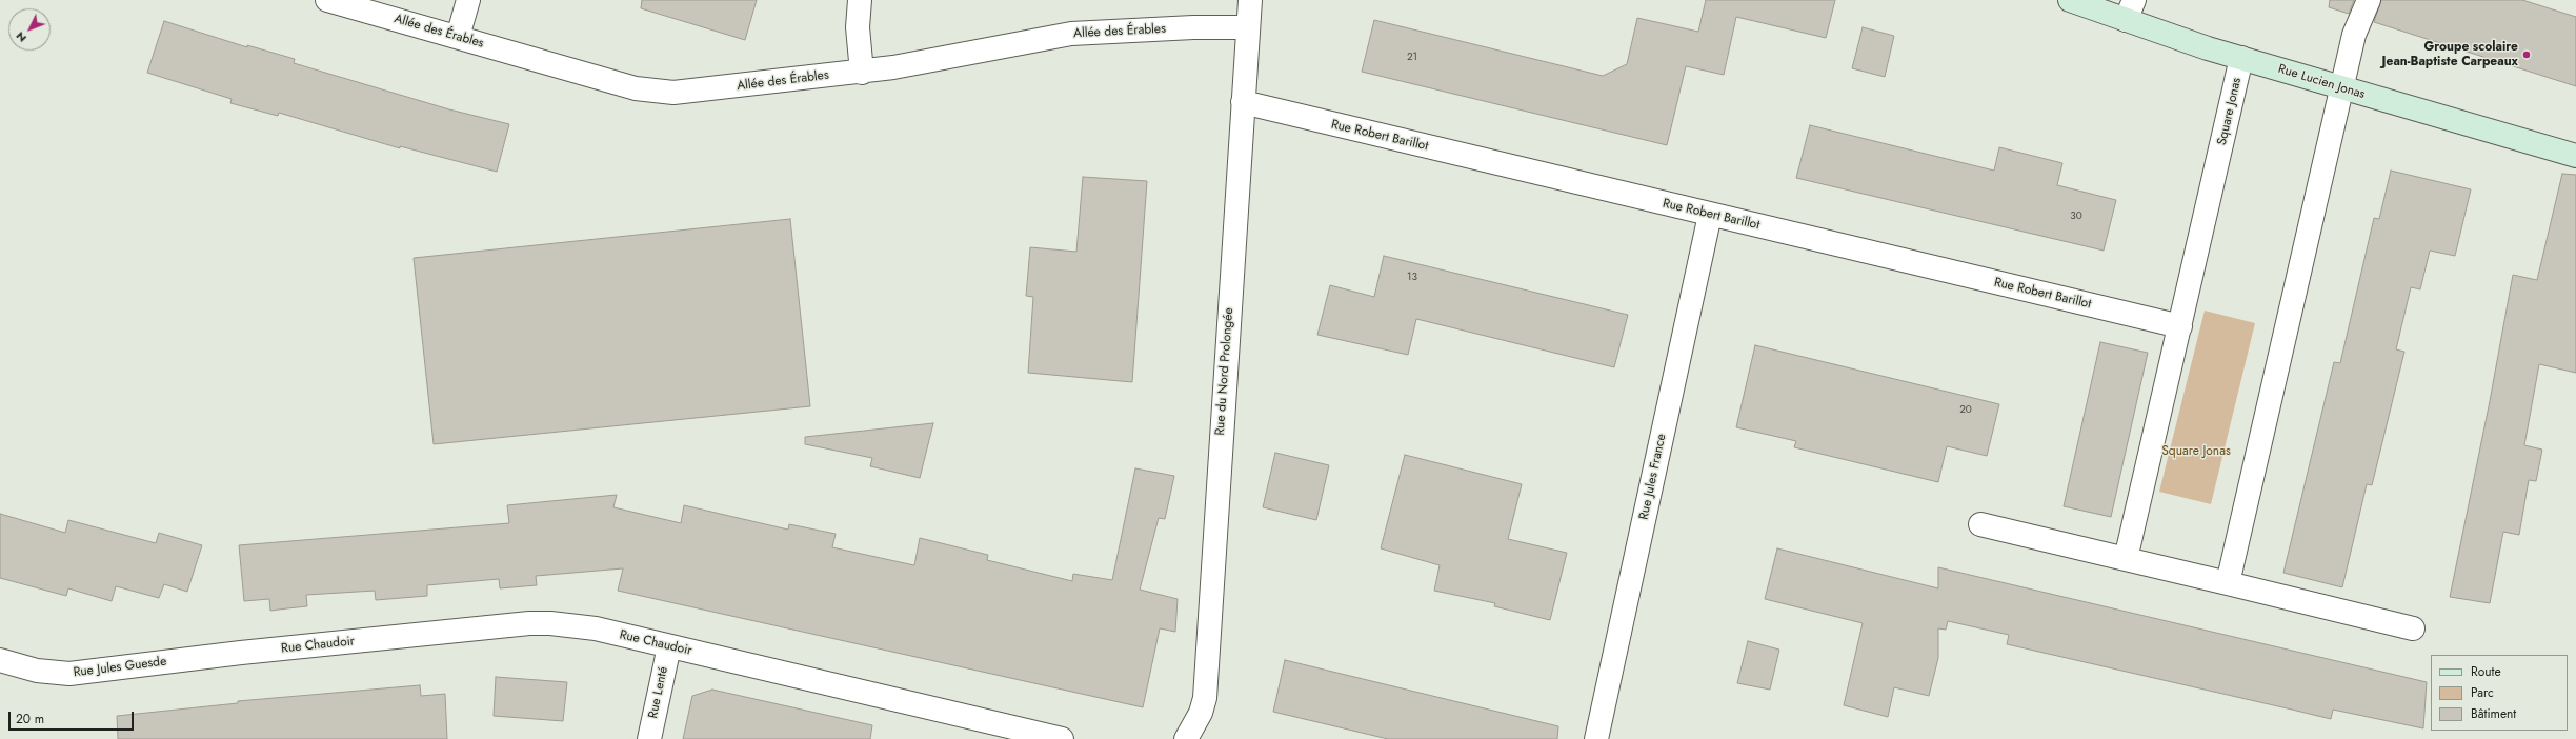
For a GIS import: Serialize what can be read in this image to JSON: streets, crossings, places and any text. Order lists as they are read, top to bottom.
{
  "streets": {
    "street": [
      "Allée des Érables",
      "Rue Lucien Jonas",
      "Square Jonas",
      "Rue Robert Barillot",
      "Rue du Nord Prolongée",
      "Rue Jules France",
      "Rue Chaudoir",
      "Rue Jules Guesde",
      "Rue Lenté"
    ]
  },
  "crossings": [
    ["Allée des Érables", "Rue du Nord Prolongée"],
    ["Rue Lucien Jonas", "Square Jonas"],
    ["Square Jonas", "Rue Robert Barillot"],
    ["Rue Robert Barillot", "Rue du Nord Prolongée"],
    ["Rue Robert Barillot", "Rue Jules France"],
    ["Rue Chaudoir", "Rue Jules Guesde"],
    ["Rue Chaudoir", "Rue Lenté"]
  ],
  "parks": ["Square Jonas"],
  "places": ["Groupe scolaire Jean-Baptiste Carpeaux"],
  "house_numbers": [
    "21",
    "30",
    "13",
    "20"
  ],
  "legend": ["Route", "Parc", "Bâtiment"],
  "scale_bar": "20 m",
  "north": "bottom left"
}
